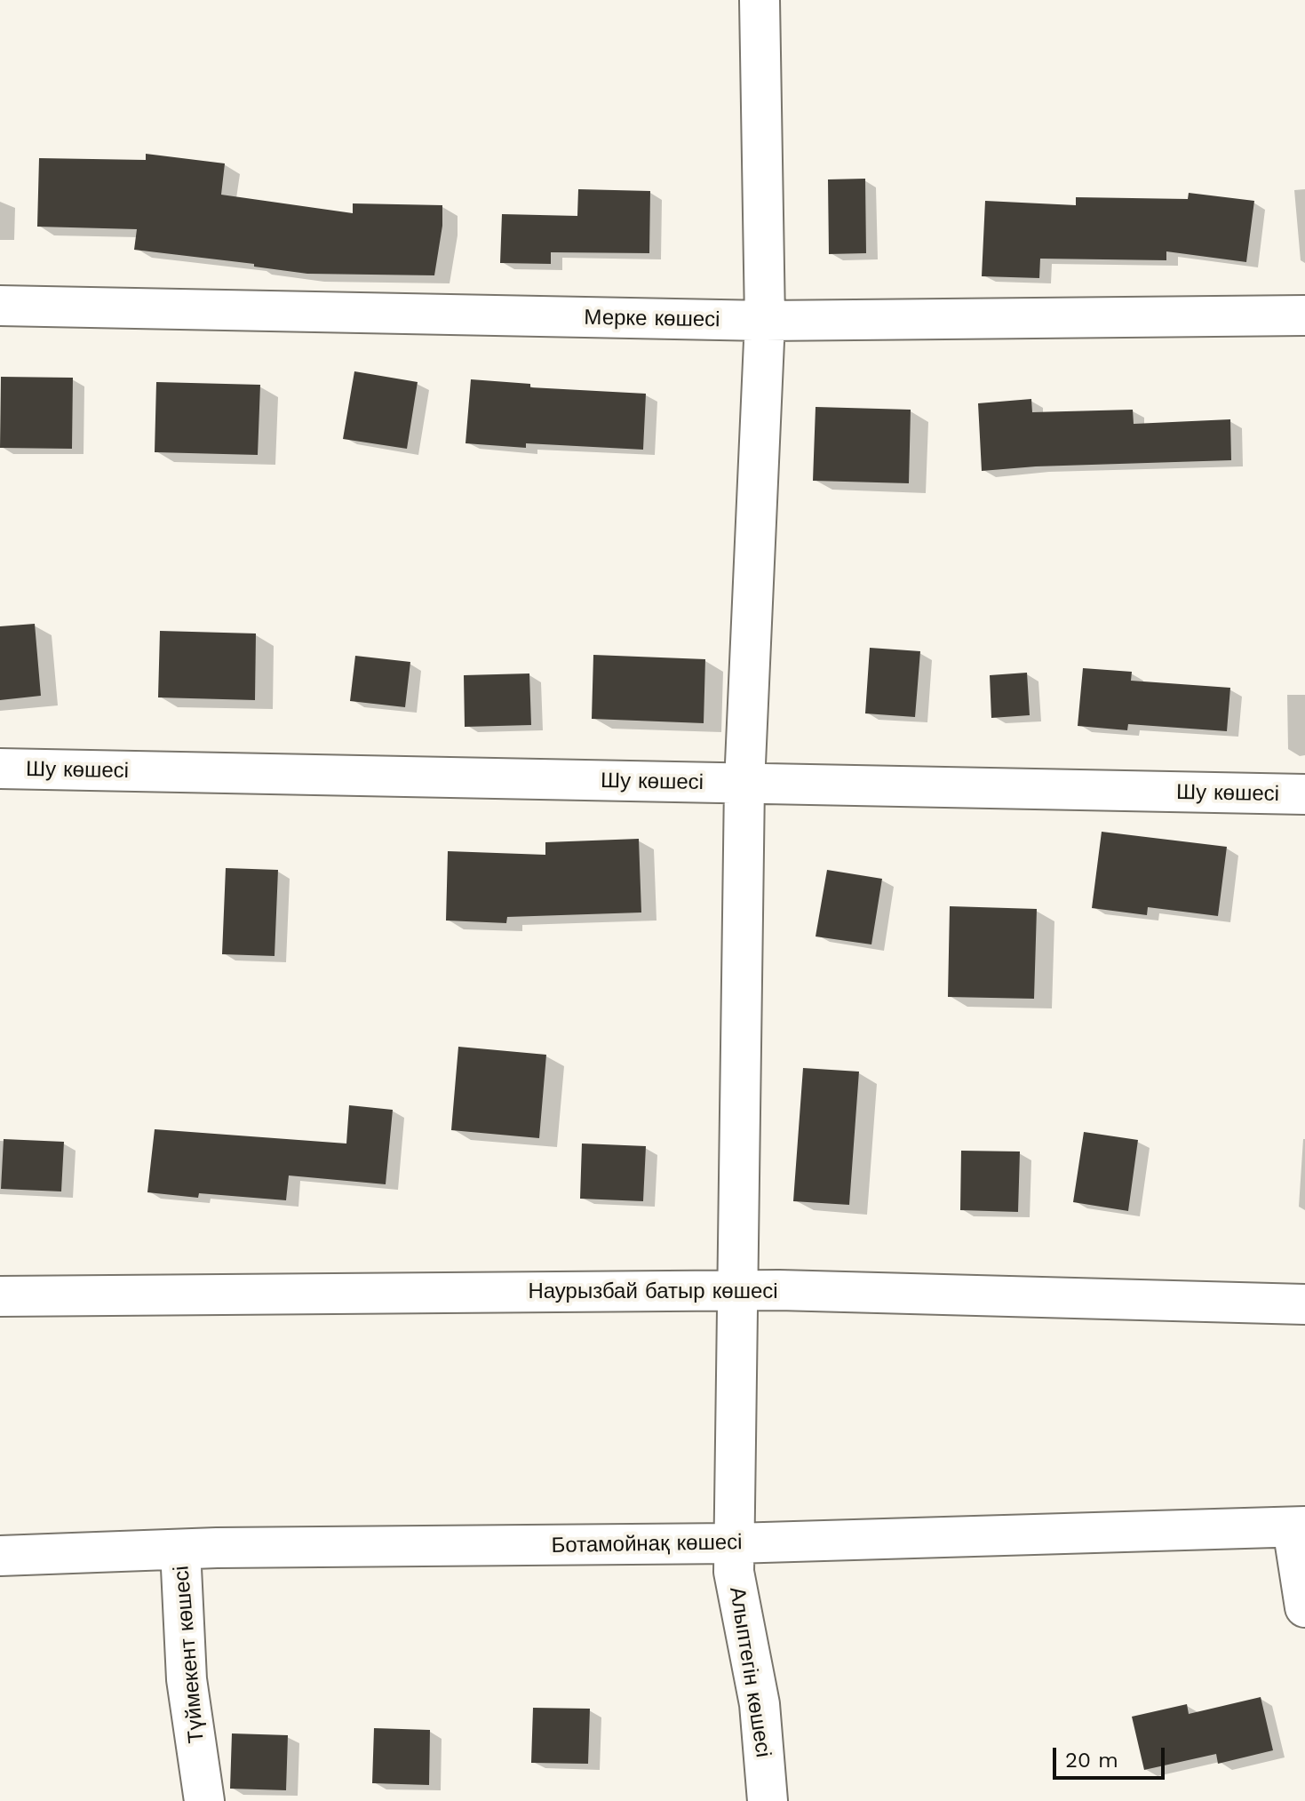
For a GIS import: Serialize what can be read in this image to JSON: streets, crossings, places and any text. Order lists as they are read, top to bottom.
{
  "streets": {
    "street": [
      "Мерке көшесі",
      "Шу көшесі",
      "Наурызбай батыр көшесі",
      "Ботамойнақ көшесі",
      "Түймекент көшесі",
      "Алыптегін көшесі"
    ]
  },
  "crossings": [
    ["Мерке көшесі", "Алыптегін көшесі"],
    ["Шу көшесі", "Алыптегін көшесі"],
    ["Наурызбай батыр көшесі", "Алыптегін көшесі"],
    ["Ботамойнақ көшесі", "Түймекент көшесі"],
    ["Ботамойнақ көшесі", "Алыптегін көшесі"]
  ],
  "scale_bar": "20 m"
}
